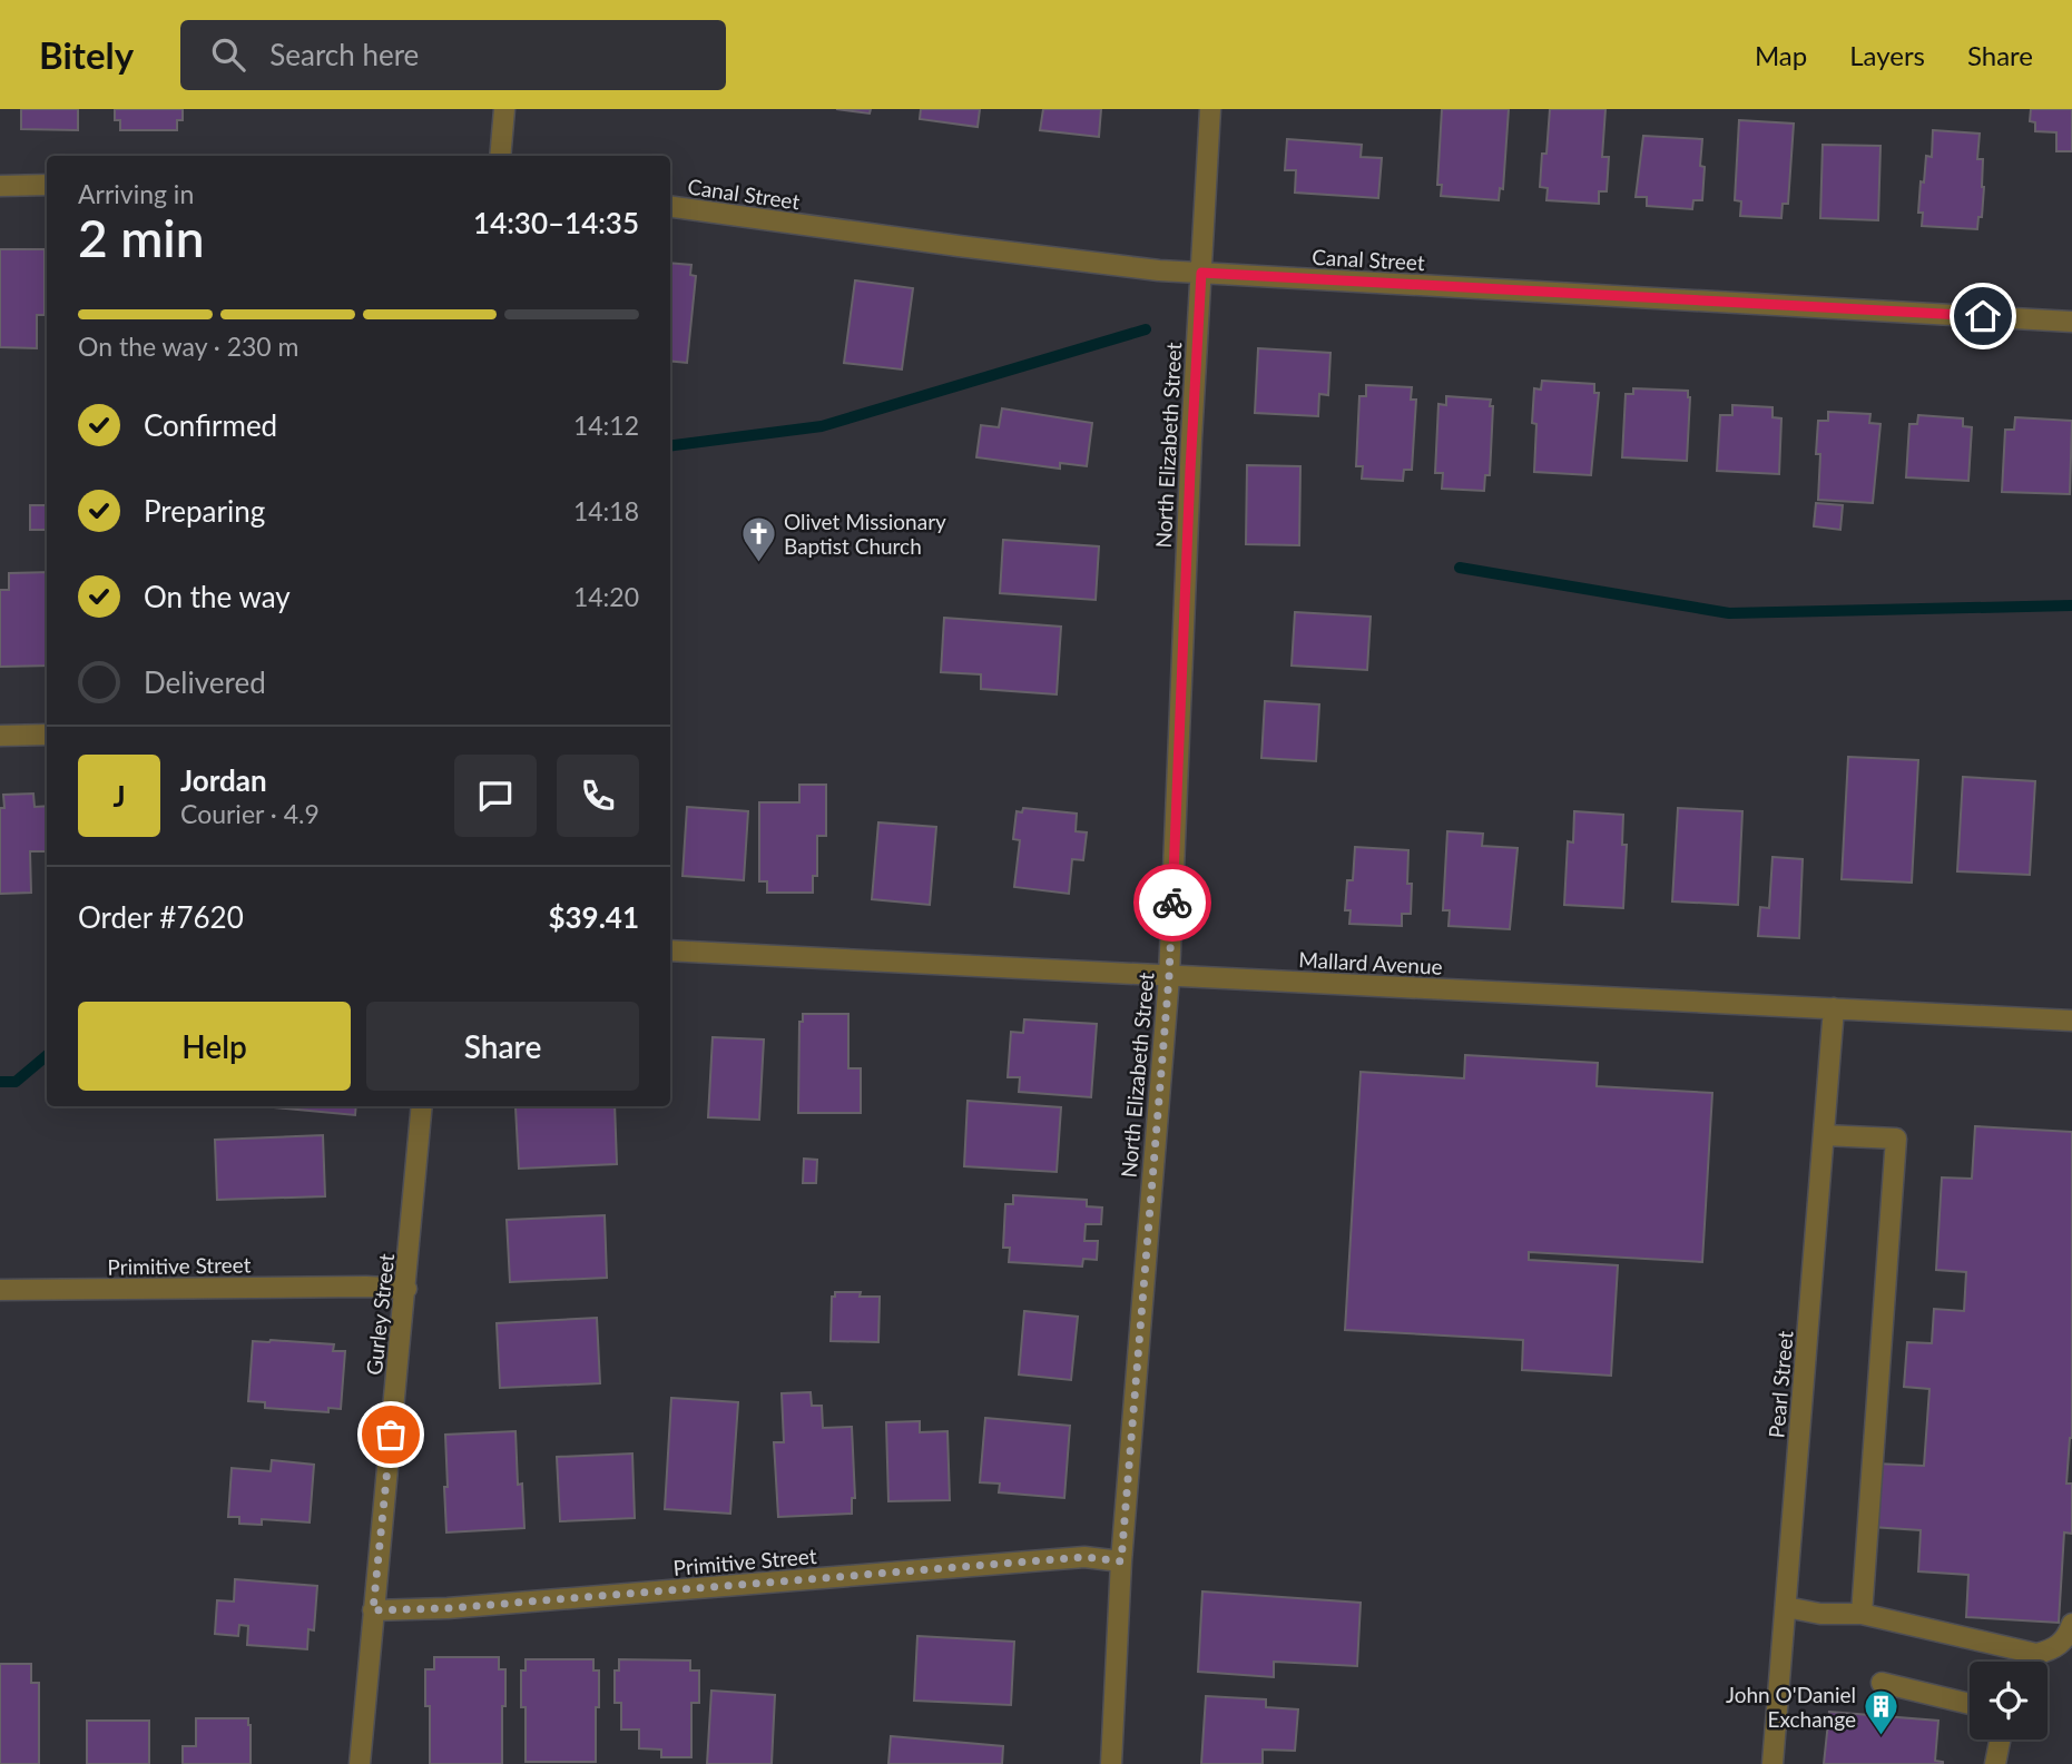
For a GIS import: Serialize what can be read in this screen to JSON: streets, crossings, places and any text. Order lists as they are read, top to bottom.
{
  "streets": {
    "street": [
      "Canal Street",
      "North Elizabeth Street",
      "Mallard Avenue",
      "Primitive Street",
      "Gurley Street",
      "Pearl Street"
    ]
  },
  "crossings": [
    ["Canal Street", "North Elizabeth Street"],
    ["North Elizabeth Street", "Mallard Avenue"],
    ["North Elizabeth Street", "Primitive Street"],
    ["Mallard Avenue", "Pearl Street"],
    ["Primitive Street", "Gurley Street"]
  ],
  "places": {
    "church": ["Olivet Missionary Baptist Church"],
    "building": ["John O'Daniel Exchange"]
  },
  "page": {
    "header": "Bitely",
    "search": "Search here",
    "nav": ["Map", "Layers", "Share"],
    "heading": ["2 min", "Arriving in", "14:30–14:35"],
    "panel": [
      "Jordan",
      "Courier · 4.9",
      "Order #7620",
      "$39.41"
    ],
    "bar": "On the way · 230 m",
    "list": [
      ["Confirmed", "14:12"],
      ["Preparing", "14:18"],
      ["On the way", "14:20"],
      "Delivered"
    ],
    "round": "J",
    "buttons": ["Help", "Share"]
  }
}
